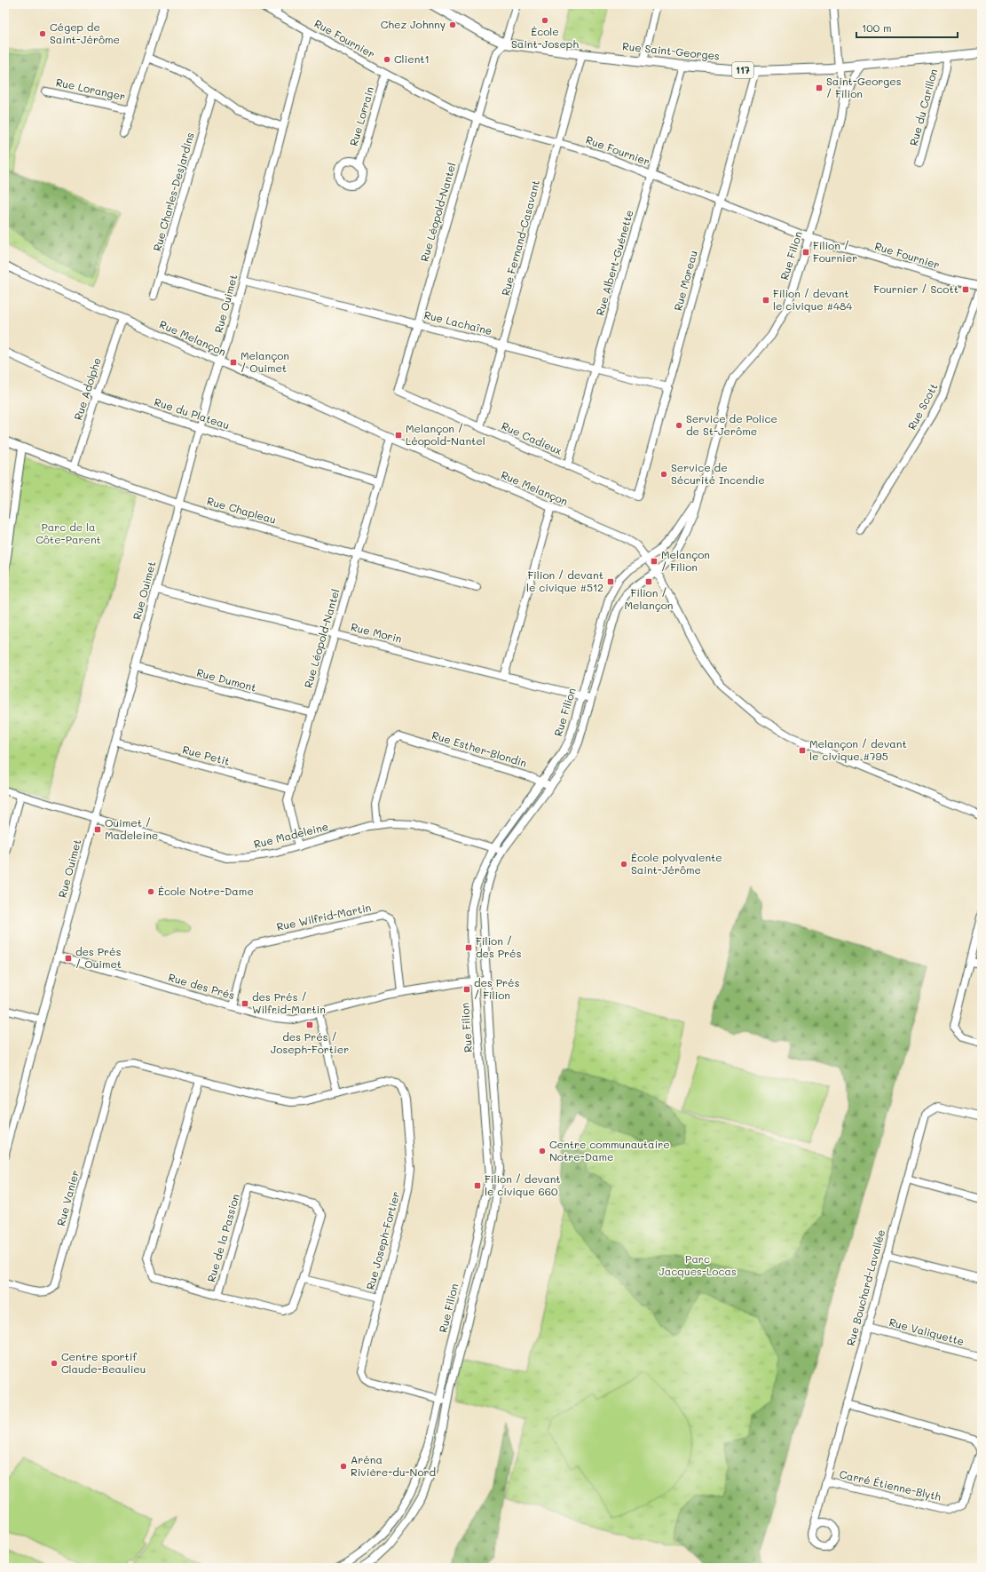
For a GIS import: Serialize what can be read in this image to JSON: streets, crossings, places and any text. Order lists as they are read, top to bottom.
{
  "streets": {
    "main road": ["Rue Saint-Georges", "117"],
    "street": [
      "Rue Fournier",
      "Rue Loranger",
      "Rue du Carillon",
      "Rue Lorrain",
      "Rue Charles-Desjardins",
      "Rue Léopold-Nantel",
      "Rue Fernand-Casavant",
      "Rue Filion",
      "Rue Albert-Guénette",
      "Rue Moreau",
      "Rue Ouimet",
      "Rue Lachaîne",
      "Rue Melançon",
      "Rue Adolphe",
      "Rue Scott",
      "Rue du Plateau",
      "Rue Cadieux",
      "Rue Chapleau",
      "Rue Morin",
      "Rue Dumont",
      "Rue Esther-Blondin",
      "Rue Petit",
      "Rue Madeleine",
      "Rue Wilfrid-Martin",
      "Rue des Prés",
      "Rue Vanier",
      "Rue de la Passion",
      "Rue Joseph-Fortier",
      "Rue Bouchard-Lavallée",
      "Rue Valiquette",
      "Carré Étienne-Blyth"
    ]
  },
  "crossings": [
    ["Rue Fournier", "Rue Lorrain"],
    ["Rue Fournier", "Rue Léopold-Nantel"],
    ["Rue Fournier", "Rue Fernand-Casavant"],
    ["Rue Fournier", "Rue Filion"],
    ["Rue Fournier", "Rue Albert-Guénette"],
    ["Rue Fournier", "Rue Moreau"],
    ["Rue Fournier", "Rue Ouimet"],
    ["Rue Fournier", "Rue Scott"],
    ["Rue Saint-Georges", "Rue du Carillon"],
    ["Rue Saint-Georges", "Rue Léopold-Nantel"],
    ["Rue Saint-Georges", "Rue Fernand-Casavant"],
    ["Rue Saint-Georges", "Rue Filion"],
    ["Rue Saint-Georges", "Rue Albert-Guénette"],
    ["Rue Saint-Georges", "Rue Moreau"],
    ["Rue Léopold-Nantel", "Rue Lachaîne"],
    ["Rue Léopold-Nantel", "Rue Melançon"],
    ["Rue Léopold-Nantel", "Rue du Plateau"],
    ["Rue Léopold-Nantel", "Rue Cadieux"],
    ["Rue Léopold-Nantel", "Rue Chapleau"],
    ["Rue Léopold-Nantel", "Rue Morin"],
    ["Rue Léopold-Nantel", "Rue Dumont"],
    ["Rue Léopold-Nantel", "Rue Petit"],
    ["Rue Léopold-Nantel", "Rue Madeleine"],
    ["Rue Fernand-Casavant", "Rue Lachaîne"],
    ["Rue Fernand-Casavant", "Rue Cadieux"],
    ["Rue Filion", "Rue Melançon"],
    ["Rue Filion", "Rue Morin"],
    ["Rue Filion", "Rue Esther-Blondin"],
    ["Rue Filion", "Rue Madeleine"],
    ["Rue Filion", "Rue des Prés"],
    ["Rue Filion", "Rue Joseph-Fortier"],
    ["Rue Albert-Guénette", "Rue Lachaîne"],
    ["Rue Albert-Guénette", "Rue Cadieux"],
    ["Rue Moreau", "Rue Lachaîne"],
    ["Rue Moreau", "Rue Cadieux"],
    ["Rue Ouimet", "Rue Lachaîne"],
    ["Rue Ouimet", "Rue Melançon"],
    ["Rue Ouimet", "Rue du Plateau"],
    ["Rue Ouimet", "Rue Chapleau"],
    ["Rue Ouimet", "Rue Morin"],
    ["Rue Ouimet", "Rue Dumont"],
    ["Rue Ouimet", "Rue Petit"],
    ["Rue Ouimet", "Rue Madeleine"],
    ["Rue Ouimet", "Rue des Prés"],
    ["Rue Melançon", "Rue Adolphe"],
    ["Rue Adolphe", "Rue du Plateau"],
    ["Rue Adolphe", "Rue Chapleau"],
    ["Rue Esther-Blondin", "Rue Madeleine"],
    ["Rue Wilfrid-Martin", "Rue des Prés"],
    ["Rue Vanier", "Rue Joseph-Fortier"],
    ["Rue Bouchard-Lavallée", "Rue Valiquette"],
    ["Rue Bouchard-Lavallée", "Carré Étienne-Blyth"]
  ],
  "parks": ["Parc de la Côte-Parent", "Parc Jacques-Locas"],
  "places": {
    "other": [
      "École Saint-Joseph",
      "Chez Johnny",
      "Cégep de Saint-Jérôme",
      "Client1",
      "Service de Police de St-Jerôme",
      "Service de Sécurité Incendie",
      "École polyvalente Saint-Jérôme",
      "École Notre-Dame",
      "Centre communautaire Notre-Dame",
      "Centre sportif Claude-Beaulieu",
      "Aréna Rivière-du-Nord"
    ],
    "transit": [
      "Saint-Georges / Filion",
      "Filion / Fournier",
      "Fournier / Scott",
      "Filion / devant le civique #484",
      "Melançon / Ouimet",
      "Melançon / Léopold-Nantel",
      "Melançon / Filion",
      "Filion / devant le civique #512",
      "Filion / Melançon",
      "Melançon / devant le civique #795",
      "Ouimet / Madeleine",
      "Filion / des Prés",
      "des Prés / Ouimet",
      "des Prés / Filion",
      "des Prés / Wilfrid-Martin",
      "des Prés / Joseph-Fortier",
      "Filion / devant le civique 660"
    ]
  },
  "scale_bar": "100 m"
}
